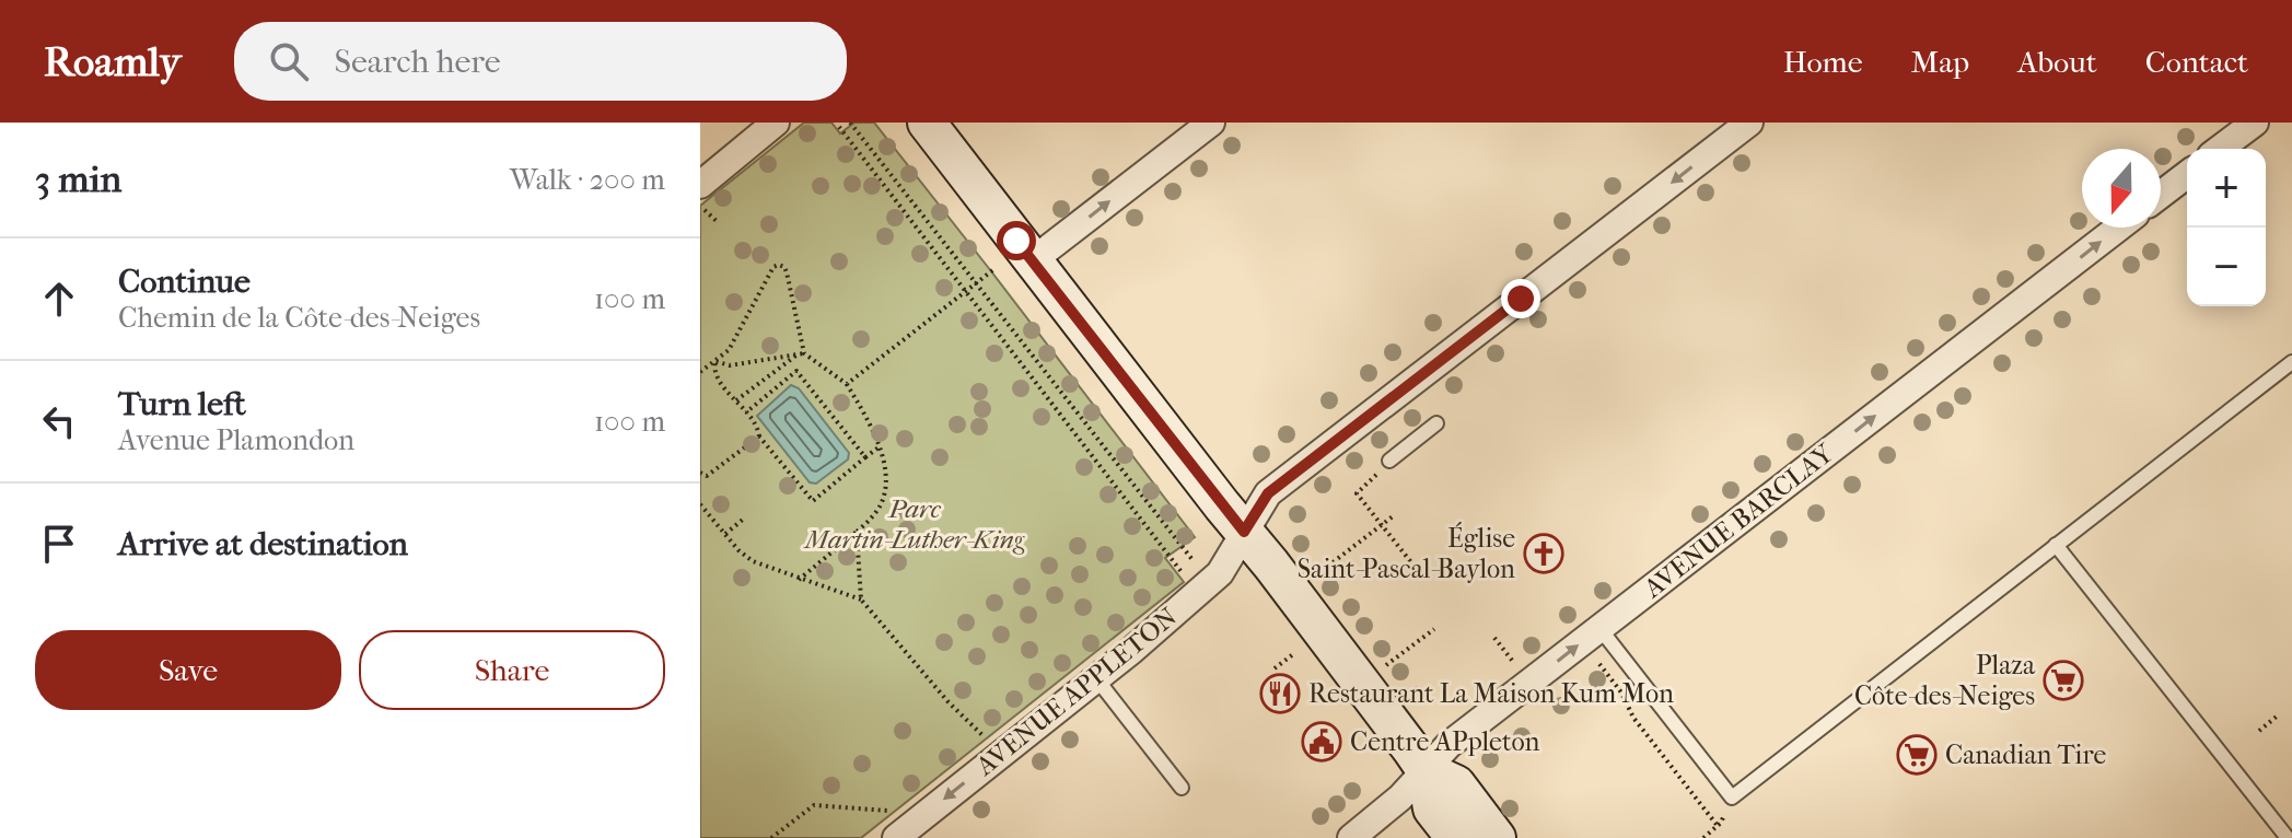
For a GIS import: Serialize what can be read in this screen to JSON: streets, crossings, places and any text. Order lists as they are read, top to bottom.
{
  "streets": {
    "street": ["AVENUE BARCLAY", "AVENUE APPLETON"]
  },
  "one_way": ["AVENUE BARCLAY", "AVENUE APPLETON"],
  "parks": ["Parc Martin-Luther-King"],
  "places": {
    "church": ["Église Saint-Pascal-Baylon"],
    "supermarket": ["Plaza Côte-des-Neiges", "Canadian Tire"],
    "restaurant": ["Restaurant La Maison Kum Mon"],
    "public building": ["Centre APpleton"]
  },
  "north": "bottom",
  "page": {
    "header": "Roamly",
    "search": "Search here",
    "nav": [
      "Home",
      "Map",
      "About",
      "Contact"
    ],
    "heading": ["3 min", "Walk · 200 m"],
    "map_buttons": ["+", "−"],
    "list": [
      ["Continue", "Chemin de la Côte-des-Neiges", "100 m"],
      ["Turn left", "Avenue Plamondon", "100 m"],
      "Arrive at destination"
    ],
    "buttons": ["Save", "Share"]
  }
}
